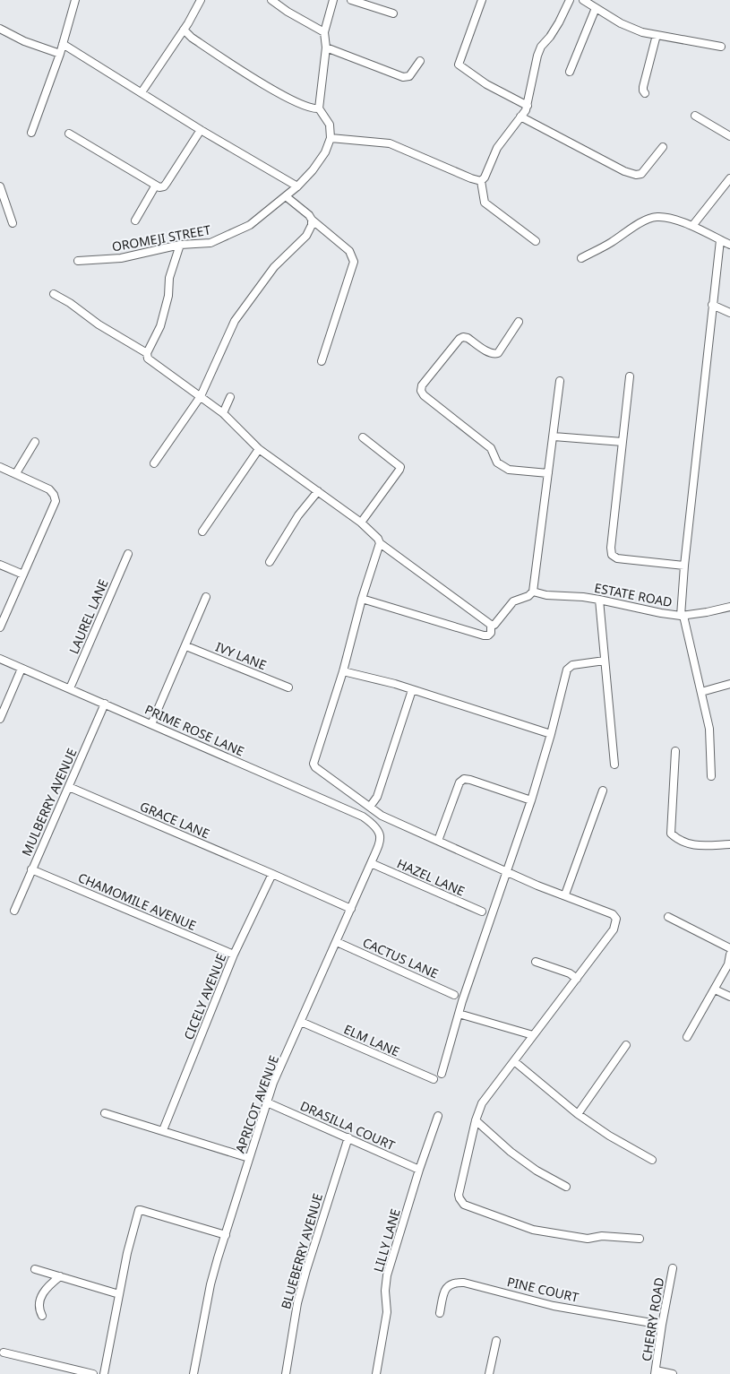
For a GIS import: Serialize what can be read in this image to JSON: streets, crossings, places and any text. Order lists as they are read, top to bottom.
{
  "streets": {
    "street": [
      "OROMEJI STREET",
      "ESTATE ROAD",
      "LAUREL LANE",
      "IVY LANE",
      "PRIME ROSE LANE",
      "MULBERRY AVENUE",
      "GRACE LANE",
      "HAZEL LANE",
      "CHAMOMILE AVENUE",
      "CACTUS LANE",
      "CICELY AVENUE",
      "ELM LANE",
      "APRICOT AVENUE",
      "DRASILLA COURT",
      "LILLY LANE",
      "BLUEBERRY AVENUE",
      "PINE COURT",
      "CHERRY ROAD"
    ]
  },
  "crossings": [
    ["LAUREL LANE", "PRIME ROSE LANE"],
    ["PRIME ROSE LANE", "MULBERRY AVENUE"],
    ["PRIME ROSE LANE", "APRICOT AVENUE"],
    ["MULBERRY AVENUE", "GRACE LANE"],
    ["MULBERRY AVENUE", "CHAMOMILE AVENUE"],
    ["GRACE LANE", "CICELY AVENUE"],
    ["GRACE LANE", "APRICOT AVENUE"],
    ["HAZEL LANE", "APRICOT AVENUE"],
    ["CHAMOMILE AVENUE", "CICELY AVENUE"],
    ["CACTUS LANE", "APRICOT AVENUE"],
    ["ELM LANE", "APRICOT AVENUE"],
    ["APRICOT AVENUE", "DRASILLA COURT"],
    ["DRASILLA COURT", "LILLY LANE"],
    ["DRASILLA COURT", "BLUEBERRY AVENUE"],
    ["PINE COURT", "CHERRY ROAD"]
  ]
}
